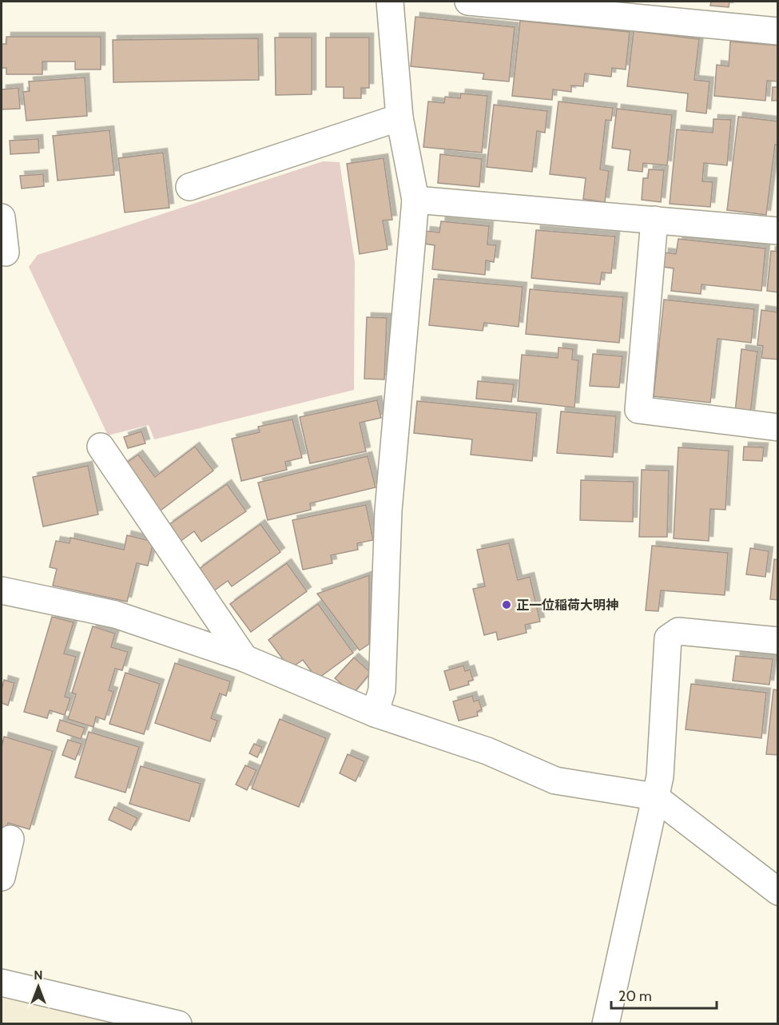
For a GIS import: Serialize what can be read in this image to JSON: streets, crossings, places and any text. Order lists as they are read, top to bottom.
{
  "places": ["正一位稲荷大明神"],
  "scale_bar": "20 m",
  "north": "top"
}
